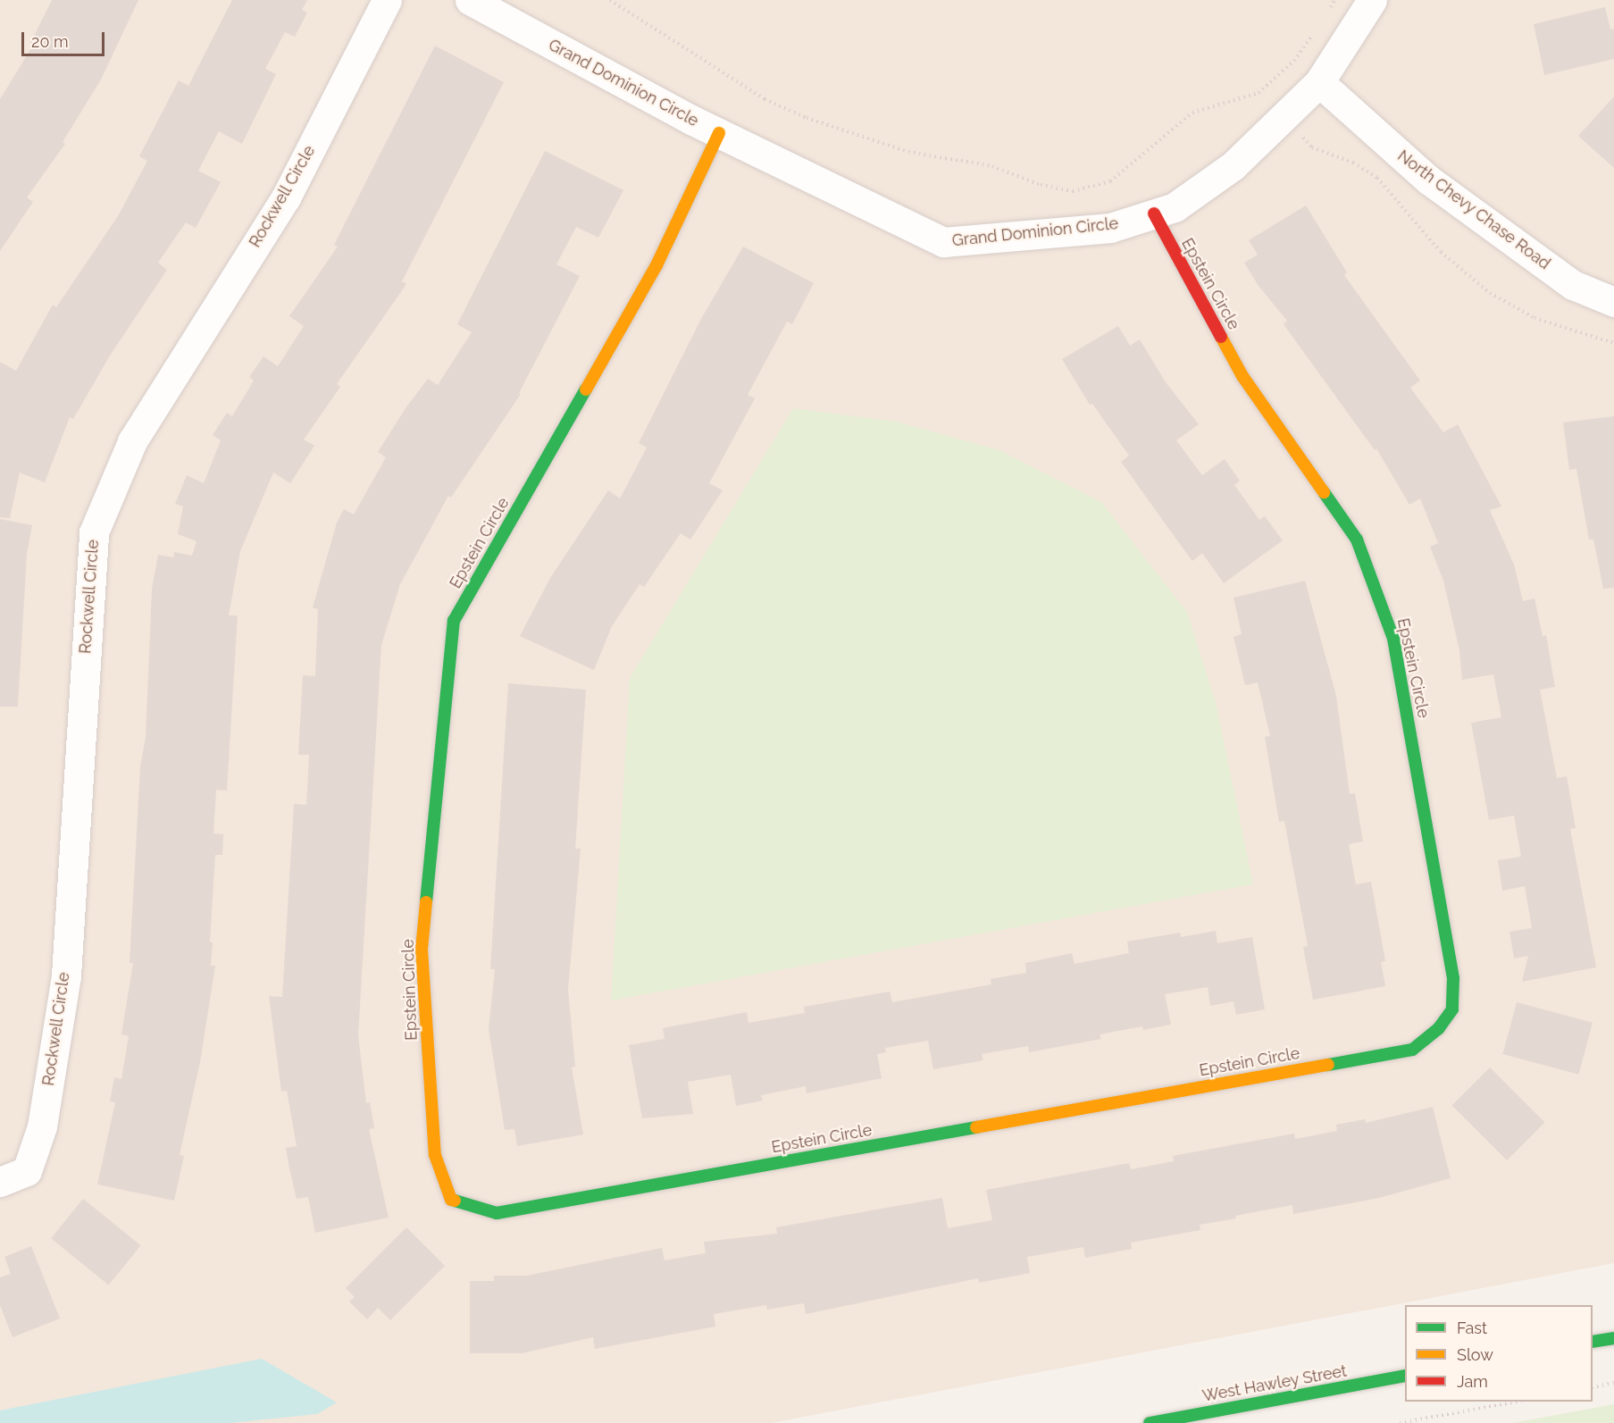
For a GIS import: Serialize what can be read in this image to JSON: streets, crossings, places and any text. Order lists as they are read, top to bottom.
{
  "streets": {
    "street": [
      "Grand Dominion Circle",
      "Rockwell Circle",
      "North Chevy Chase Road",
      "Epstein Circle",
      "West Hawley Street"
    ]
  },
  "crossings": [
    ["Grand Dominion Circle", "North Chevy Chase Road"],
    ["Grand Dominion Circle", "Epstein Circle"]
  ],
  "legend": ["Fast", "Slow", "Jam"],
  "scale_bar": "20 m"
}
